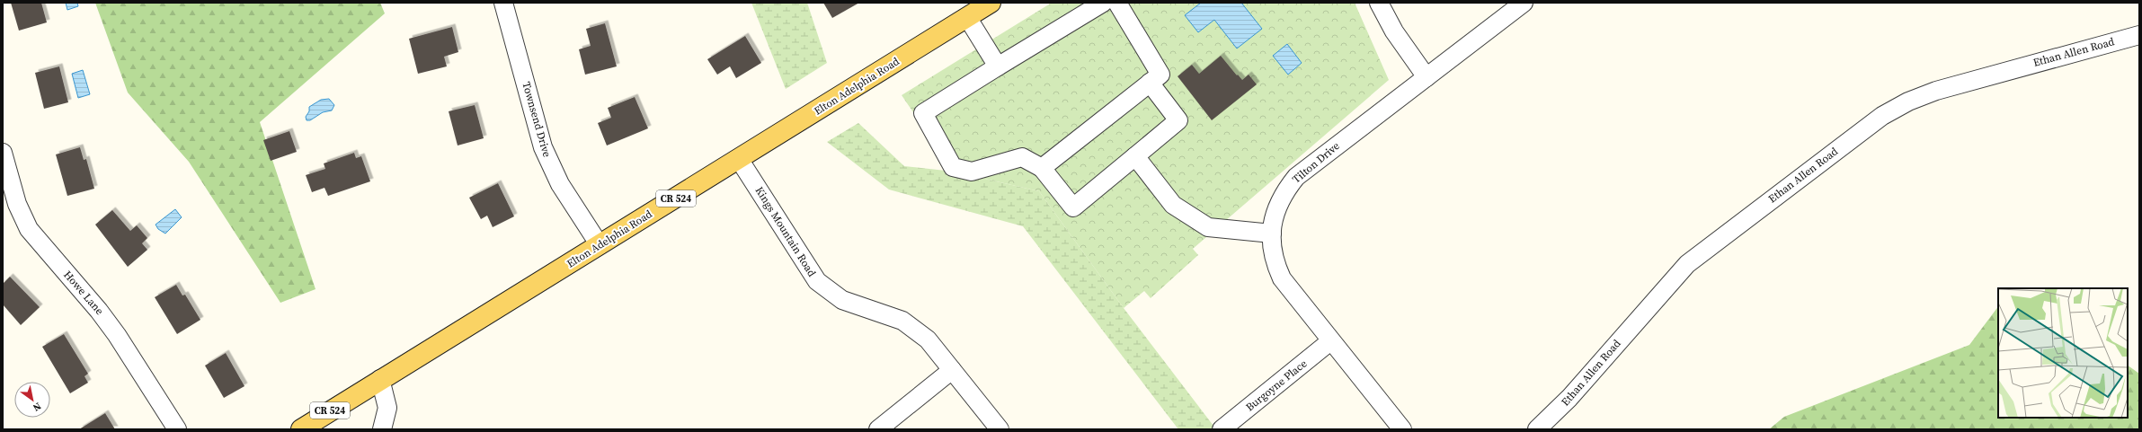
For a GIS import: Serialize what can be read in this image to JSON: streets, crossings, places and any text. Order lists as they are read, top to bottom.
{
  "streets": {
    "main road": ["Elton Adelphia Road", "CR 524"],
    "street": [
      "Ethan Allen Road",
      "Townsend Drive",
      "Tilton Drive",
      "Kings Mountain Road",
      "Howe Lane",
      "Burgoyne Place"
    ]
  },
  "crossings": [
    ["Elton Adelphia Road", "Townsend Drive"],
    ["Elton Adelphia Road", "Kings Mountain Road"],
    ["Tilton Drive", "Burgoyne Place"]
  ],
  "north": "bottom right"
}
